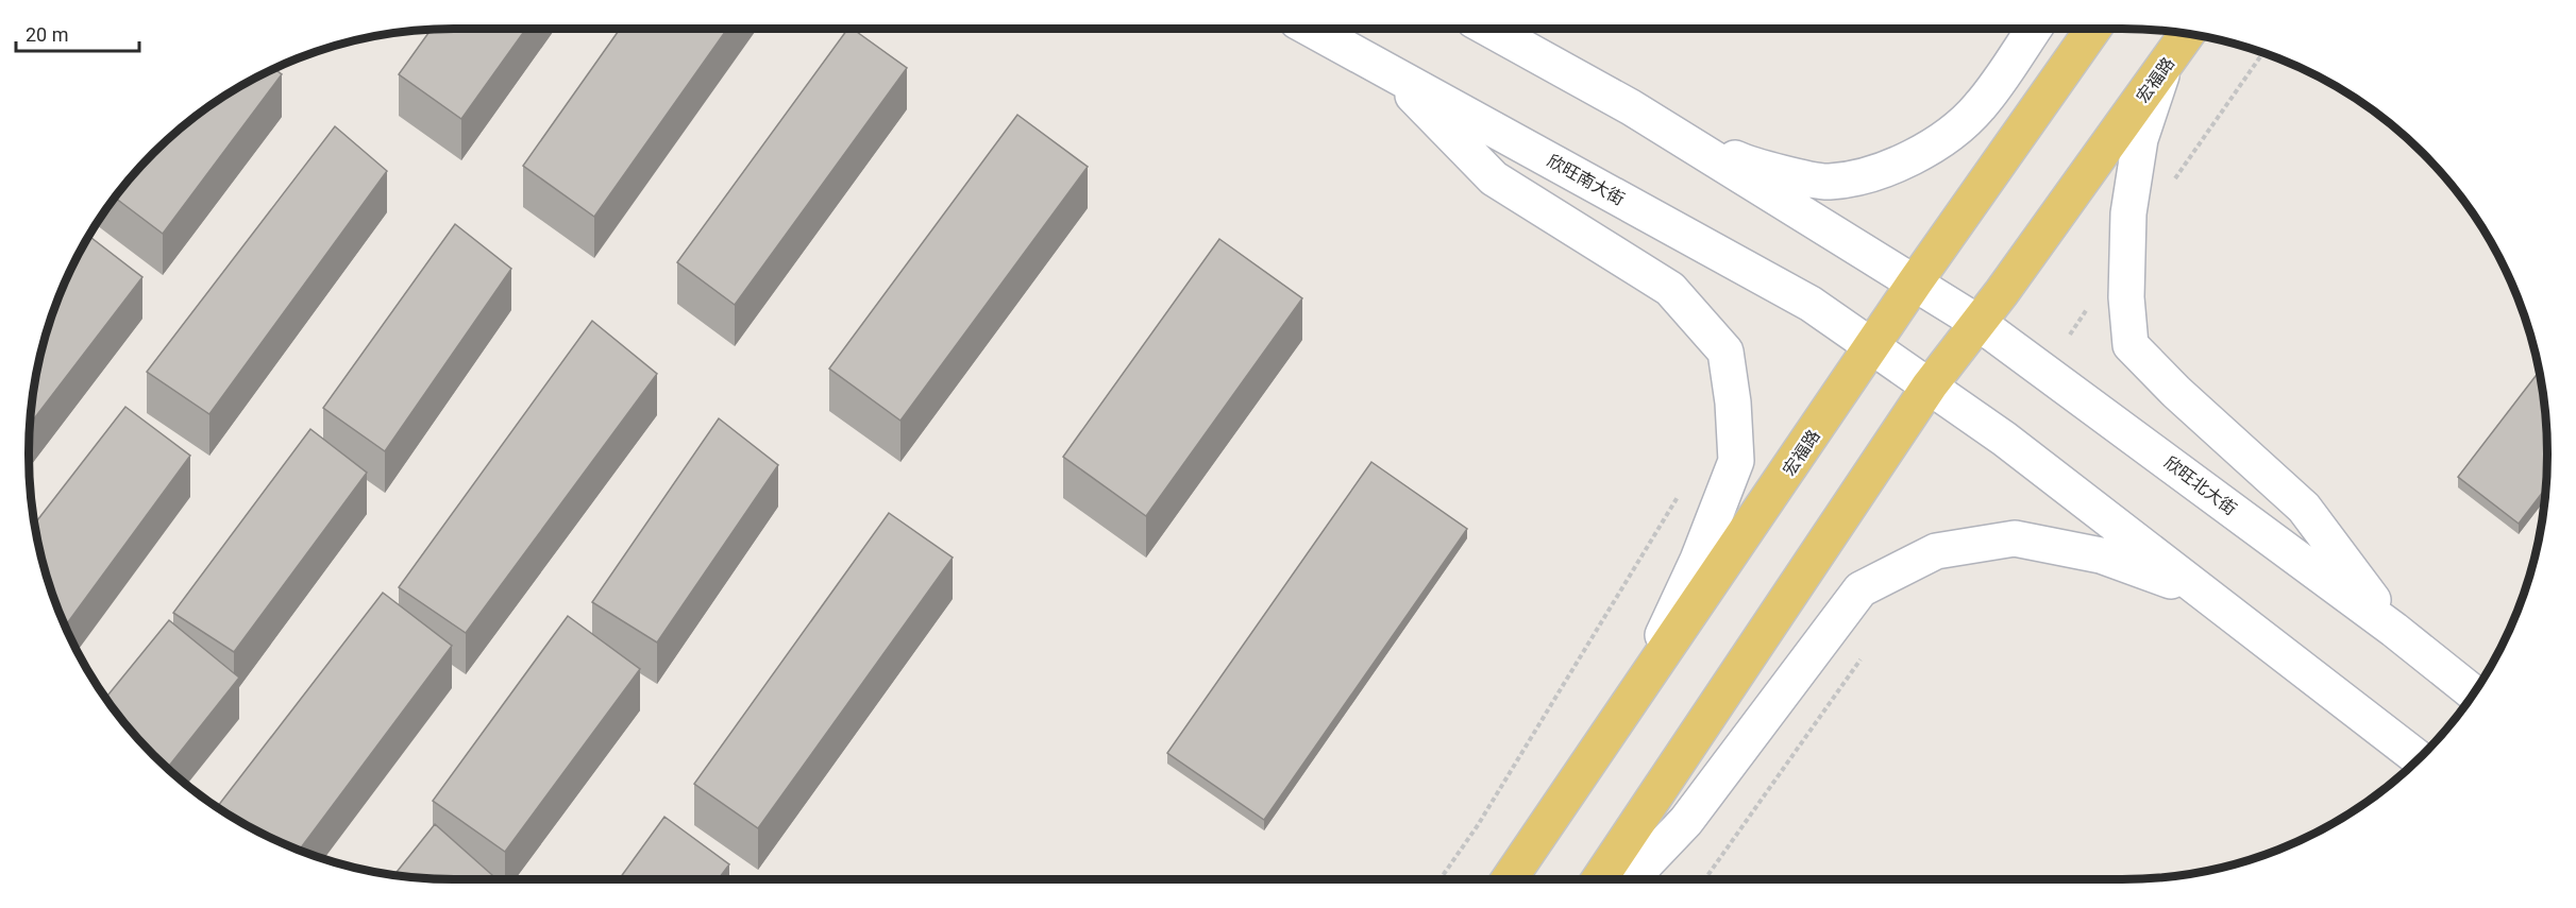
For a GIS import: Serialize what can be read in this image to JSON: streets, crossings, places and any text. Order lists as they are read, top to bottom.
{
  "streets": {
    "main road": ["宏福路", "欣旺南大街", "欣旺北大街"]
  },
  "crossings": [
    ["宏福路", "欣旺南大街"],
    ["宏福路", "欣旺北大街"]
  ],
  "scale_bar": "20 m"
}
